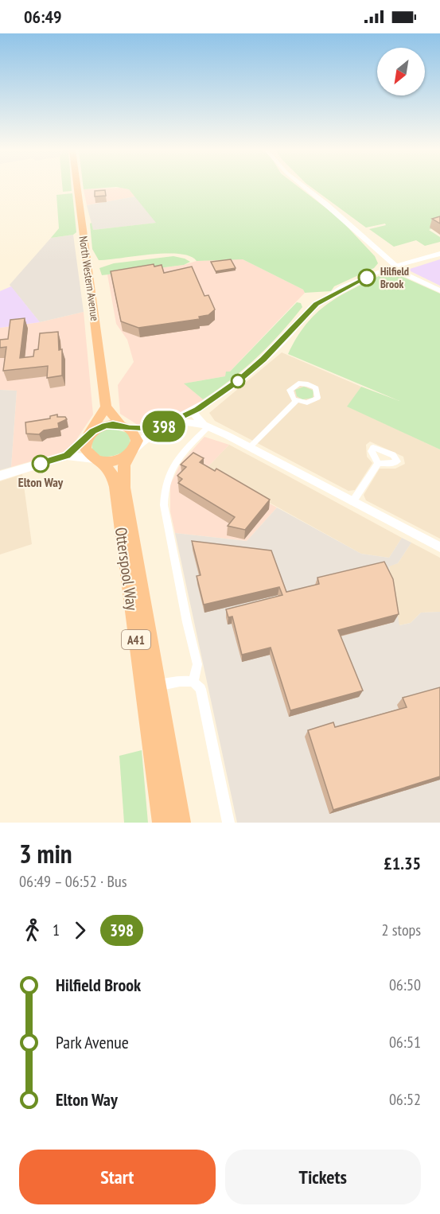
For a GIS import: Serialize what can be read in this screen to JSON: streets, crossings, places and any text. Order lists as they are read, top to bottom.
{
  "streets": {
    "highway": ["North Western Avenue", "Otterspool Way", "A41"]
  },
  "places": ["Hilfield Brook", "Elton Way"],
  "lines": ["bus line 398"],
  "north": "bottom left",
  "page": {
    "status": "06:49",
    "on_map": "398",
    "heading": ["3 min", "06:49 – 06:52 · Bus", "£1.35"],
    "legs": ["1", "398", "2 stops"],
    "list": [
      {
        "name": "Hilfield Brook",
        "value": "06:50"
      },
      {
        "name": "Park Avenue",
        "value": "06:51"
      },
      {
        "name": "Elton Way",
        "value": "06:52"
      }
    ],
    "buttons": ["Start", "Tickets"]
  }
}
